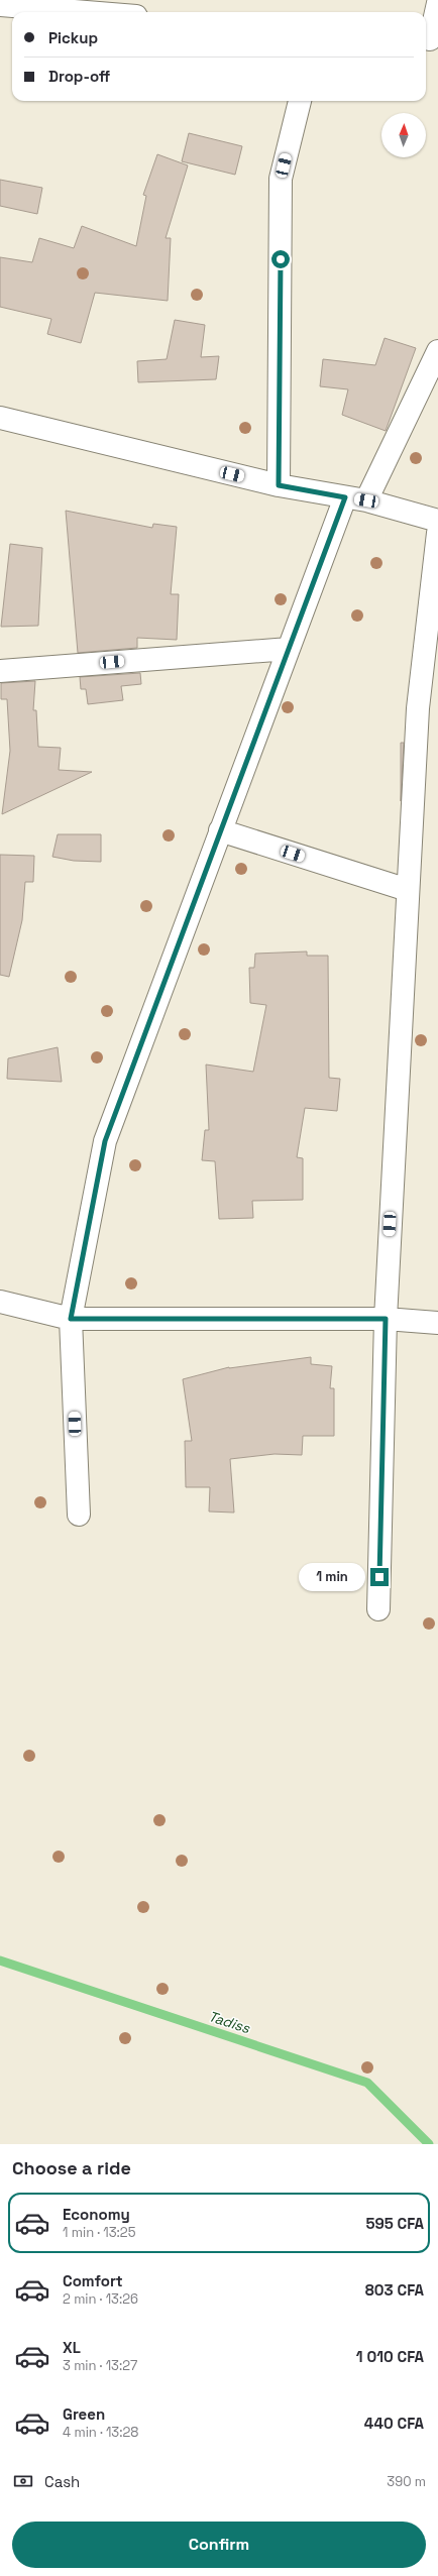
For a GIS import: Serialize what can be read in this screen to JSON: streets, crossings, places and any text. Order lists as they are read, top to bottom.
{
  "water": ["Tadiss"],
  "north": "top",
  "page": {
    "banner": ["Pickup", "Drop-off"],
    "bubble": "1 min",
    "heading": "Choose a ride",
    "list": [
      {
        "name": "Economy",
        "note": "1 min · 13:25",
        "value": "595 CFA"
      },
      {
        "name": "Comfort",
        "note": "2 min · 13:26",
        "value": "803 CFA"
      },
      {
        "name": "XL",
        "note": "3 min · 13:27",
        "value": "1 010 CFA"
      },
      {
        "name": "Green",
        "note": "4 min · 13:28",
        "value": "440 CFA"
      }
    ],
    "pay": ["Cash", "390 m"],
    "buttons": "Confirm"
  }
}
